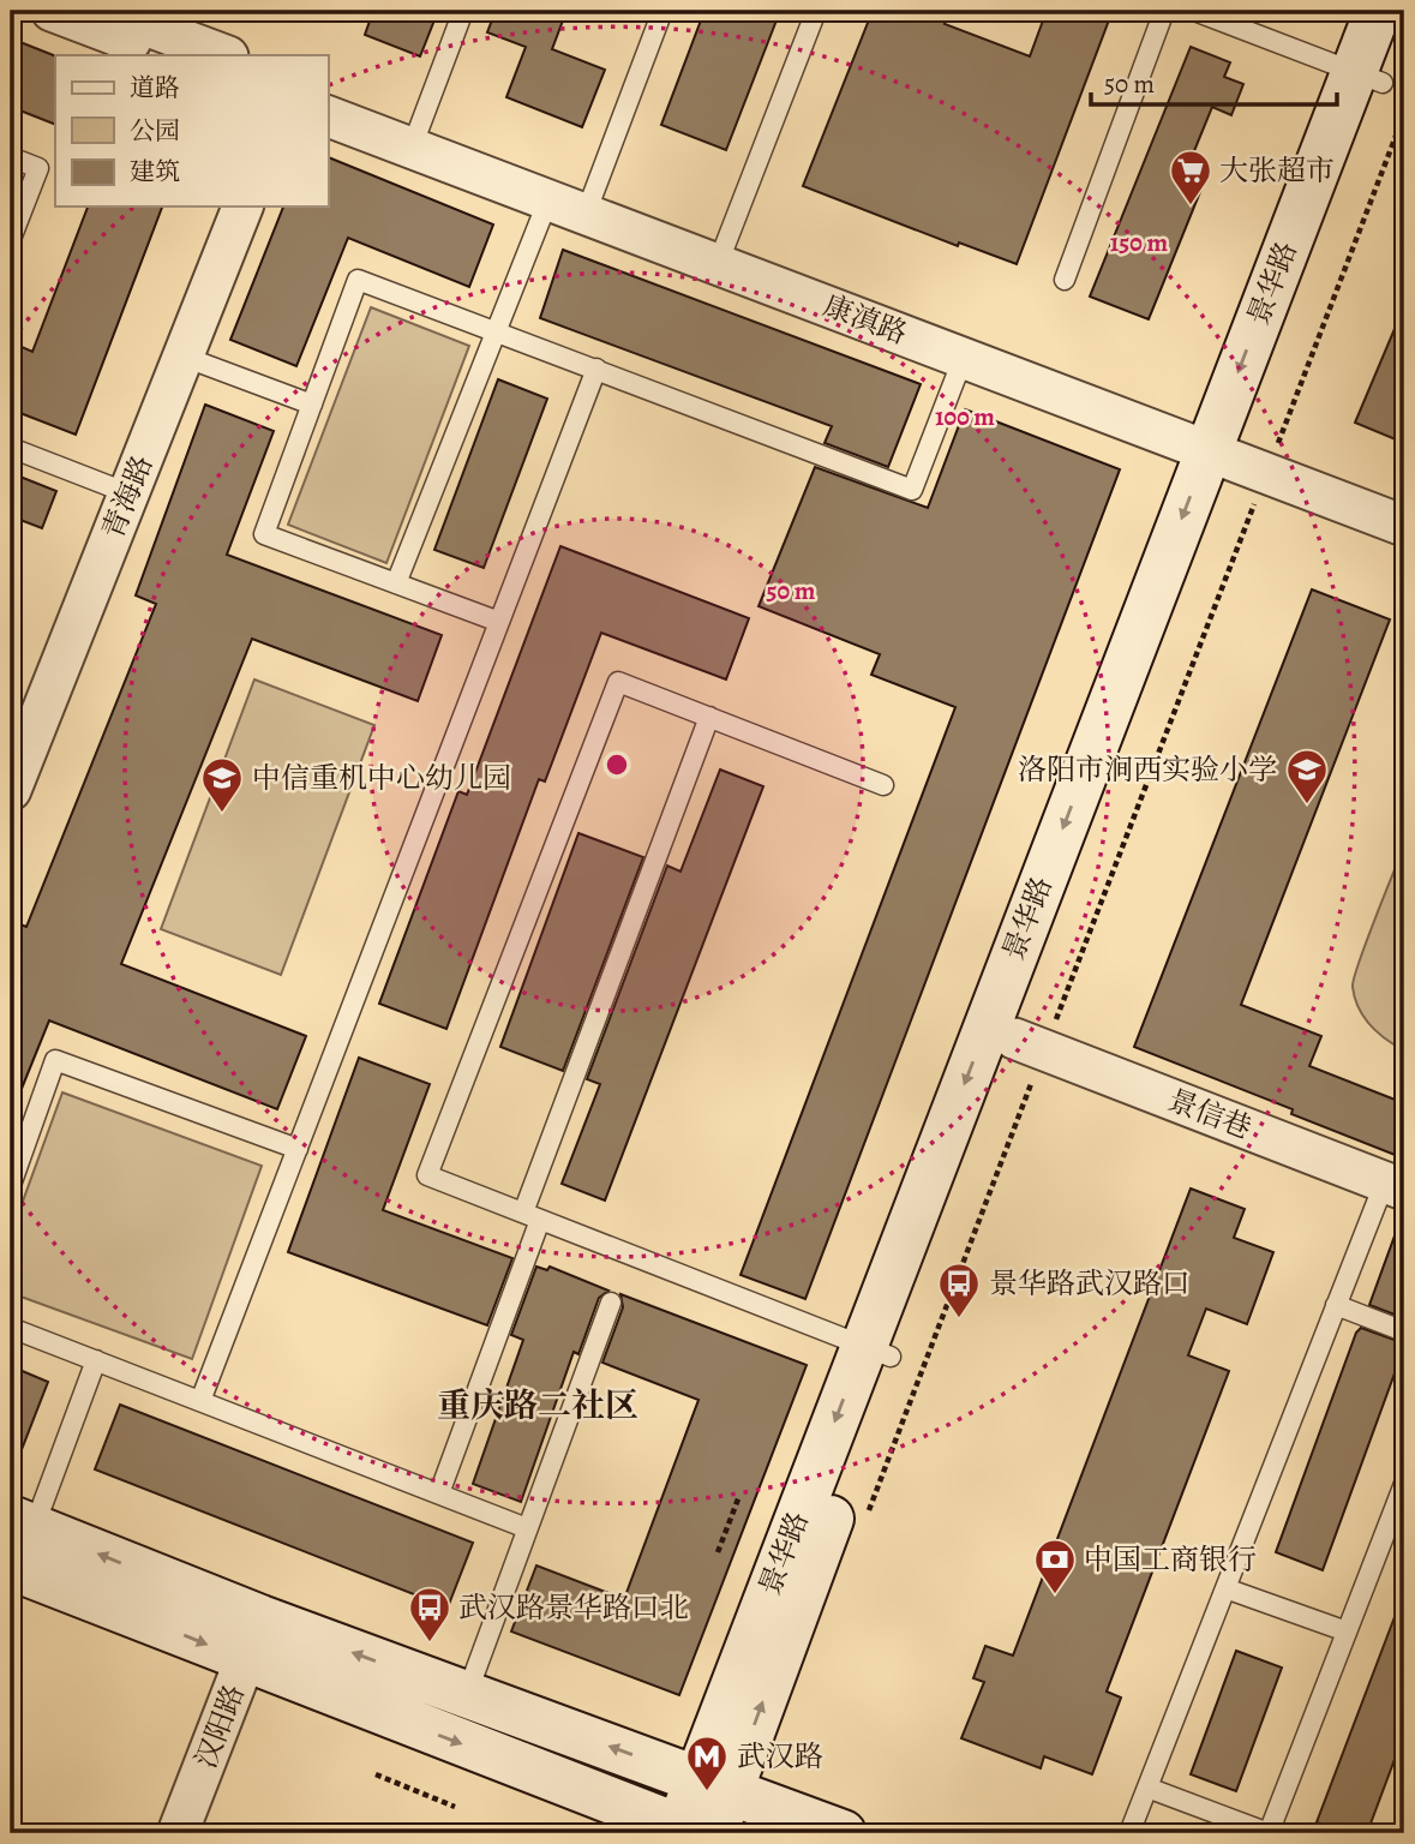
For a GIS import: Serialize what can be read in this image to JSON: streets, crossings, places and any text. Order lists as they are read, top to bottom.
{
  "streets": {
    "main road": ["景华路"],
    "street": [
      "康滇路",
      "青海路",
      "景信巷",
      "汉阳路"
    ]
  },
  "crossings": [
    ["景华路", "康滇路"],
    ["景华路", "景信巷"]
  ],
  "districts": ["重庆路二社区"],
  "places": {
    "supermarket": ["大张超市"],
    "school or university": ["洛阳市涧西实验小学", "中信重机中心幼儿园"],
    "bus stop": ["景华路武汉路口", "武汉路景华路口北"],
    "bank": ["中国工商银行"],
    "metro station": ["武汉路"]
  },
  "legend": ["道路", "公园", "建筑"],
  "scale_bar": "50 m",
  "rings": ["150 m", "100 m", "50 m"]
}
